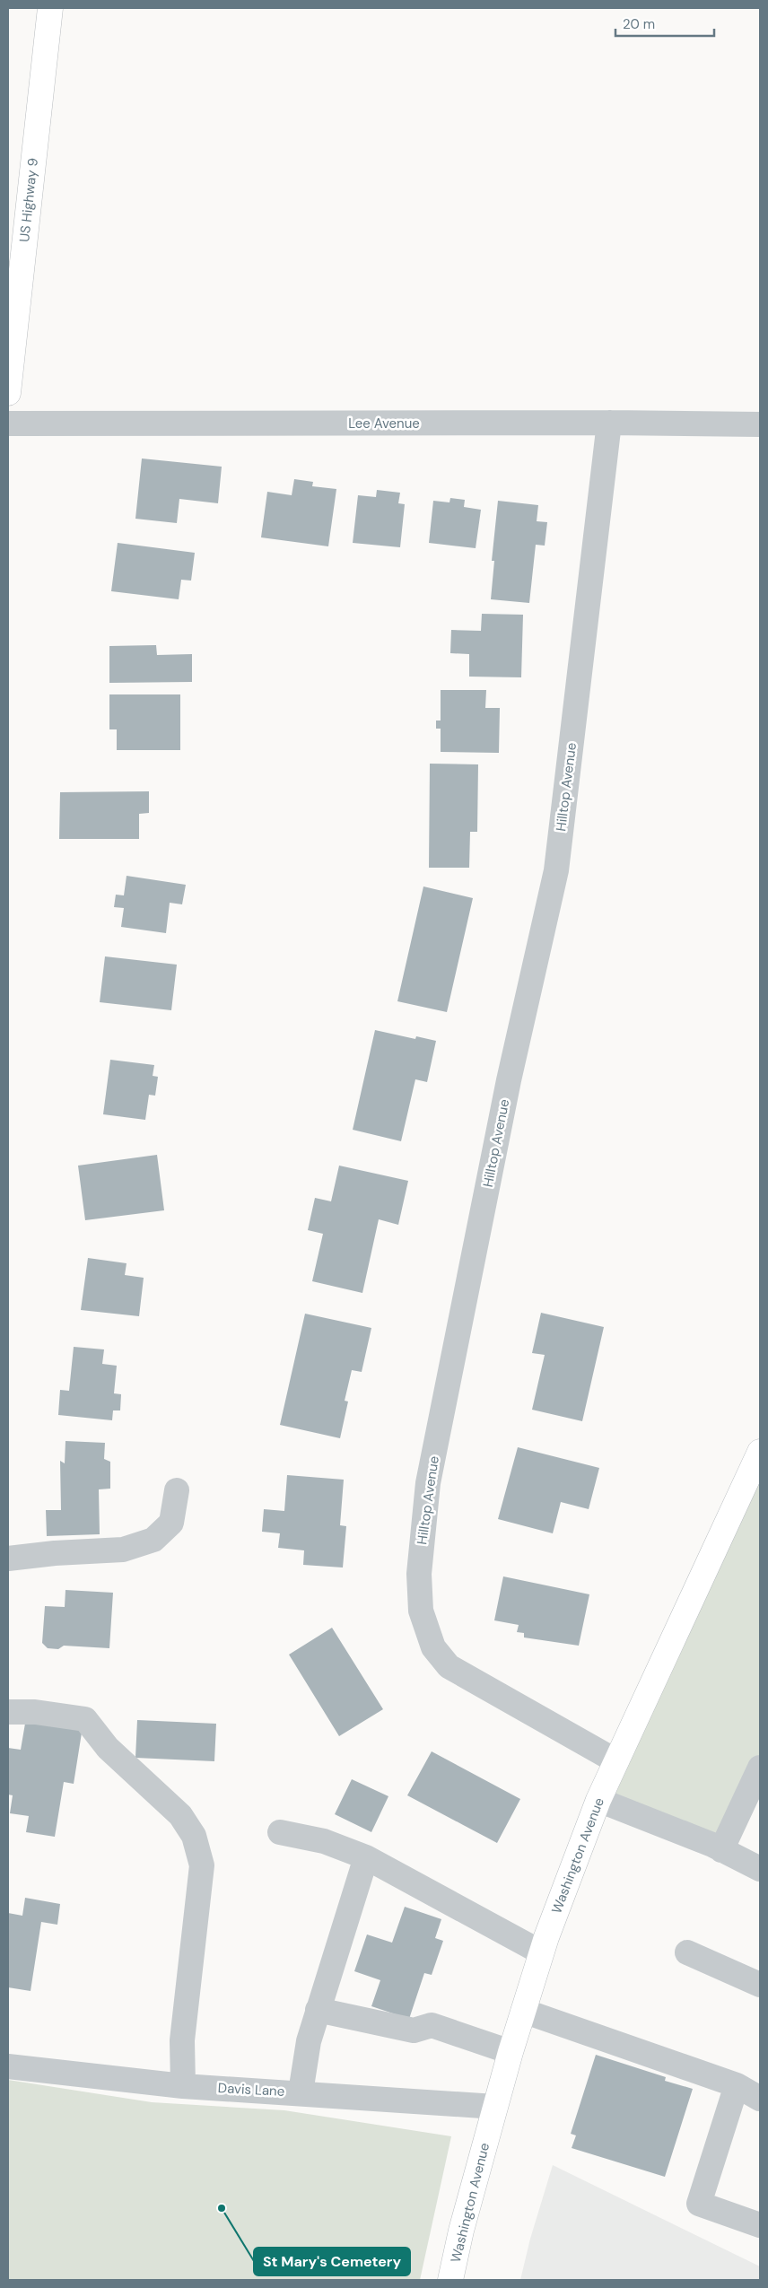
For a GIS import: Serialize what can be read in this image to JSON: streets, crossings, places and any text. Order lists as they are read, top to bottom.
{
  "streets": {
    "main road": ["US Highway 9", "Washington Avenue"],
    "street": ["Lee Avenue", "Hilltop Avenue", "Davis Lane"]
  },
  "crossings": [
    ["Lee Avenue", "Hilltop Avenue"],
    ["Hilltop Avenue", "Washington Avenue"],
    ["Washington Avenue", "Davis Lane"]
  ],
  "places": ["St Mary's Cemetery"],
  "scale_bar": "20 m"
}
